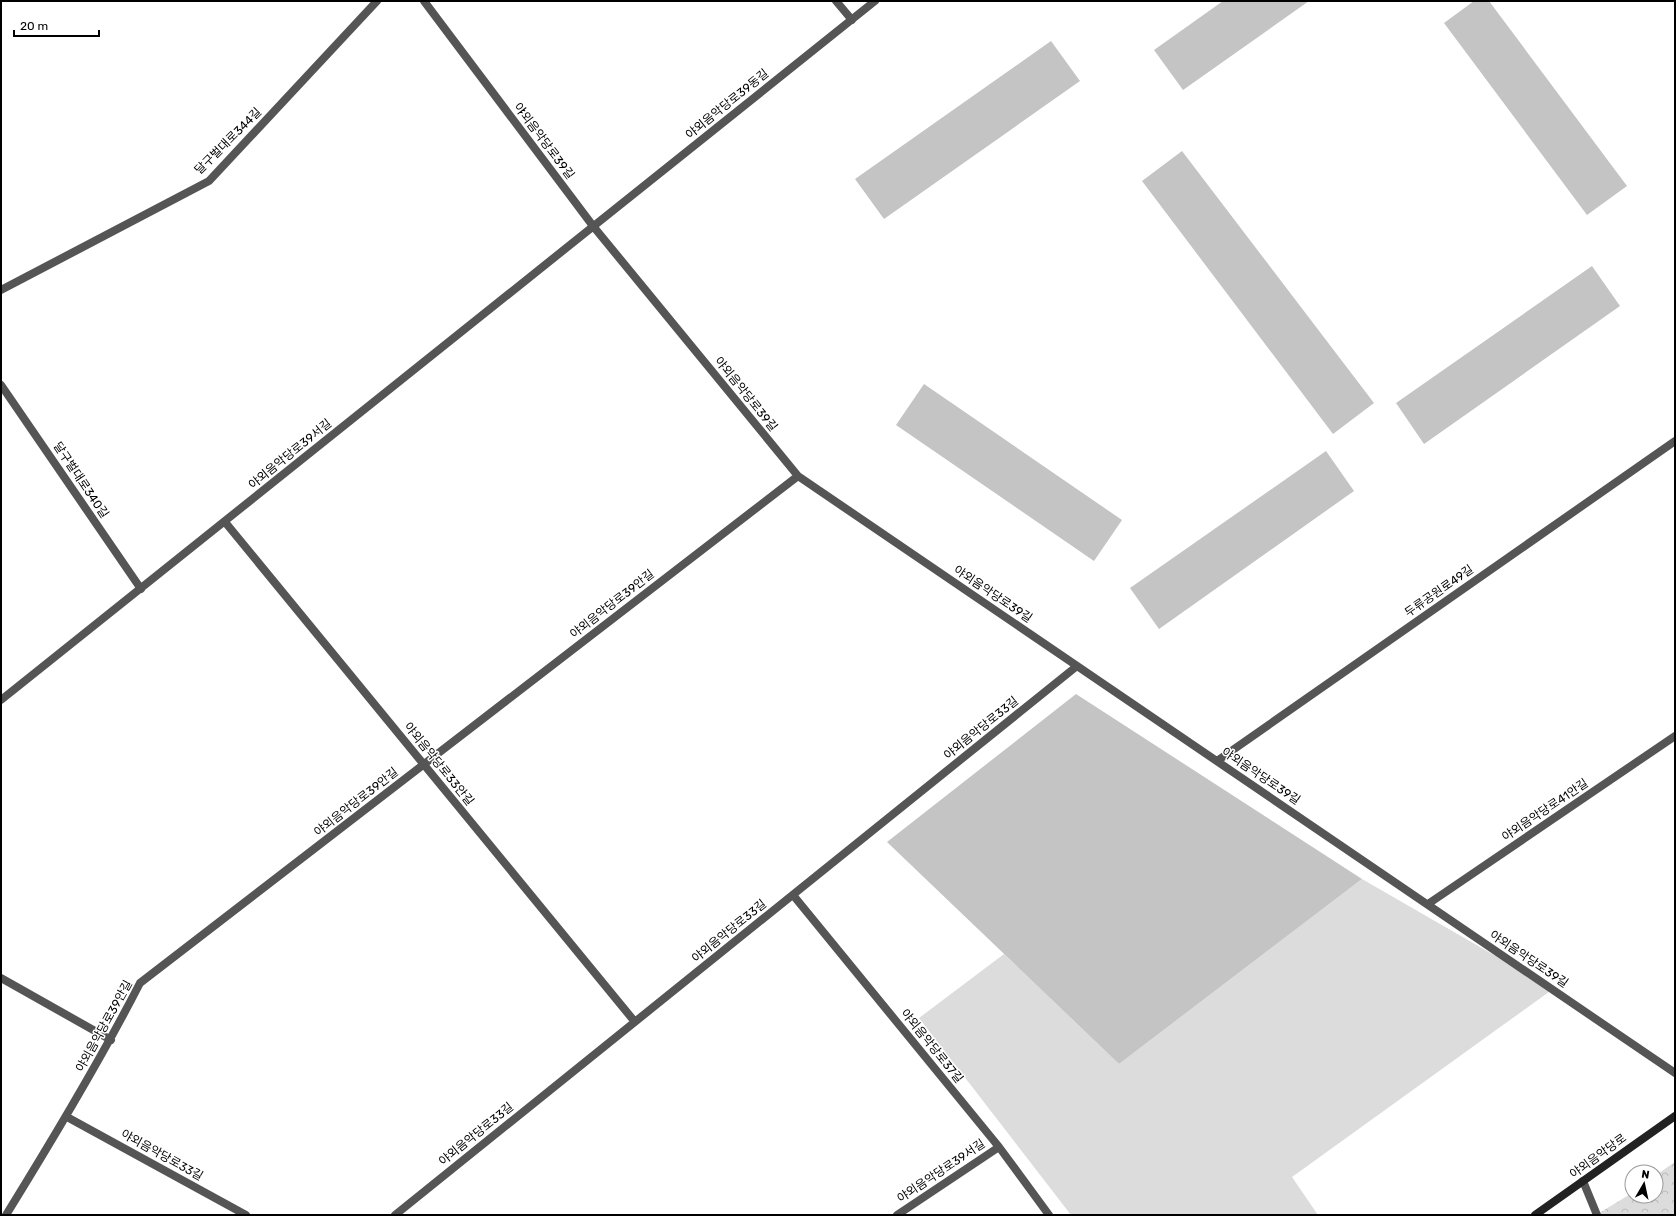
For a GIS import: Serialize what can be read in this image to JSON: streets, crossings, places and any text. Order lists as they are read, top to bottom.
{
  "streets": {
    "main road": ["야외음악당로"],
    "street": [
      "야외음악당로39동길",
      "달구벌대로344길",
      "야외음악당로39길",
      "야외음악당로39서길",
      "달구벌대로340길",
      "두류공원로49길",
      "야외음악당로39안길",
      "야외음악당로33길",
      "야외음악당로33안길",
      "야외음악당로41안길",
      "야외음악당로37길"
    ]
  },
  "crossings": [
    ["야외음악당로39동길", "야외음악당로39길"],
    ["야외음악당로39동길", "야외음악당로39서길"],
    ["야외음악당로39길", "야외음악당로39서길"],
    ["야외음악당로39길", "두류공원로49길"],
    ["야외음악당로39길", "야외음악당로39안길"],
    ["야외음악당로39길", "야외음악당로33길"],
    ["야외음악당로39길", "야외음악당로41안길"],
    ["야외음악당로39서길", "달구벌대로340길"],
    ["야외음악당로39서길", "야외음악당로33안길"],
    ["야외음악당로39서길", "야외음악당로37길"],
    ["야외음악당로39안길", "야외음악당로33길"],
    ["야외음악당로39안길", "야외음악당로33안길"],
    ["야외음악당로33길", "야외음악당로33안길"],
    ["야외음악당로33길", "야외음악당로37길"]
  ],
  "scale_bar": "20 m",
  "north": "top"
}
